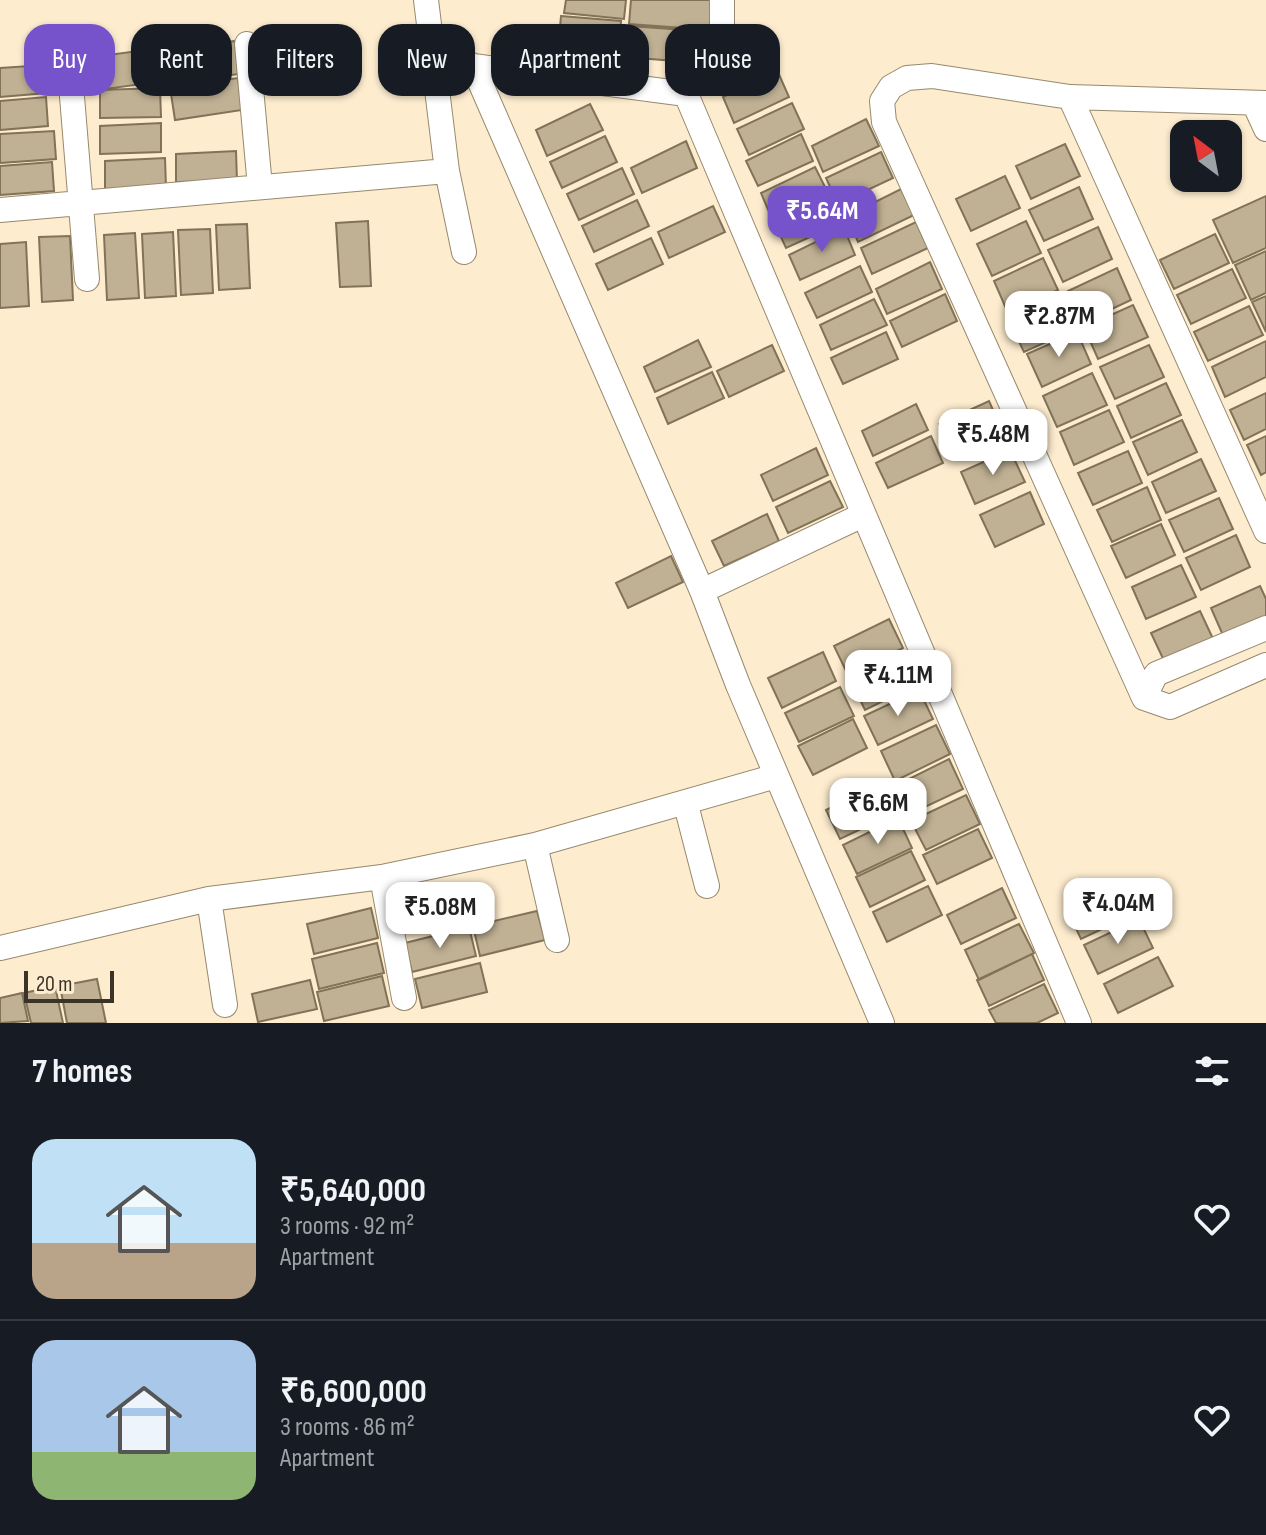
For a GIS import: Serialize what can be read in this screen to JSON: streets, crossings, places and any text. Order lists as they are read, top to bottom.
{
  "scale_bar": "20 m",
  "north": "top left",
  "page": {
    "chip": [
      "Buy",
      "Rent",
      "Filters",
      "New",
      "Apartment",
      "House"
    ],
    "price": [
      "₹5.64M",
      "₹2.87M",
      "₹5.48M",
      "₹4.11M",
      "₹6.6M",
      "₹4.04M",
      "₹5.08M"
    ],
    "scale": "20 m",
    "heading": "7 homes",
    "list": [
      {
        "name": "₹5,640,000",
        "note": "3 rooms · 92 m² · Apartment"
      },
      {
        "name": "₹6,600,000",
        "note": "3 rooms · 86 m² · Apartment"
      }
    ]
  }
}
